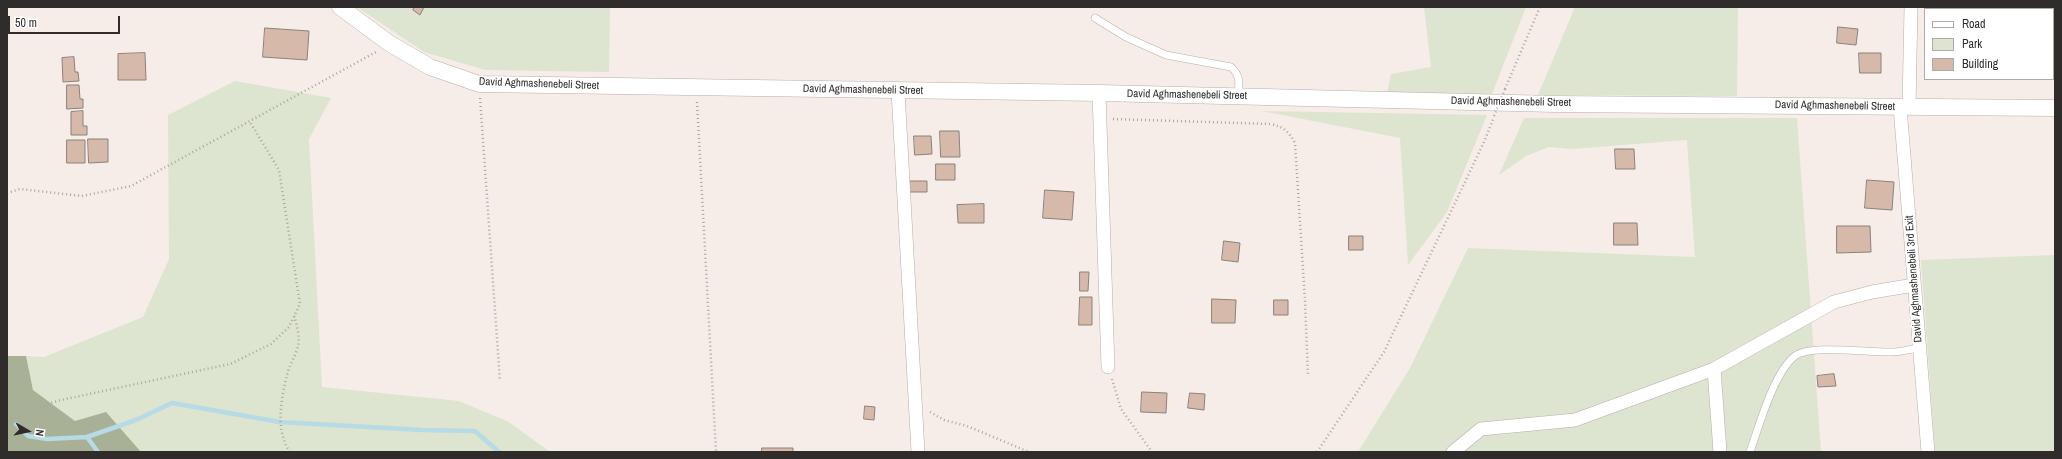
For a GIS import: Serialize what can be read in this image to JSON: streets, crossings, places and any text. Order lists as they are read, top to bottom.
{
  "streets": {
    "street": ["David Aghmashenebeli Street", "David Aghmashenebeli 3rd Exit"]
  },
  "crossings": [
    ["David Aghmashenebeli Street", "David Aghmashenebeli 3rd Exit"]
  ],
  "legend": ["Road", "Park", "Building"],
  "scale_bar": "50 m",
  "north": "right"
}
